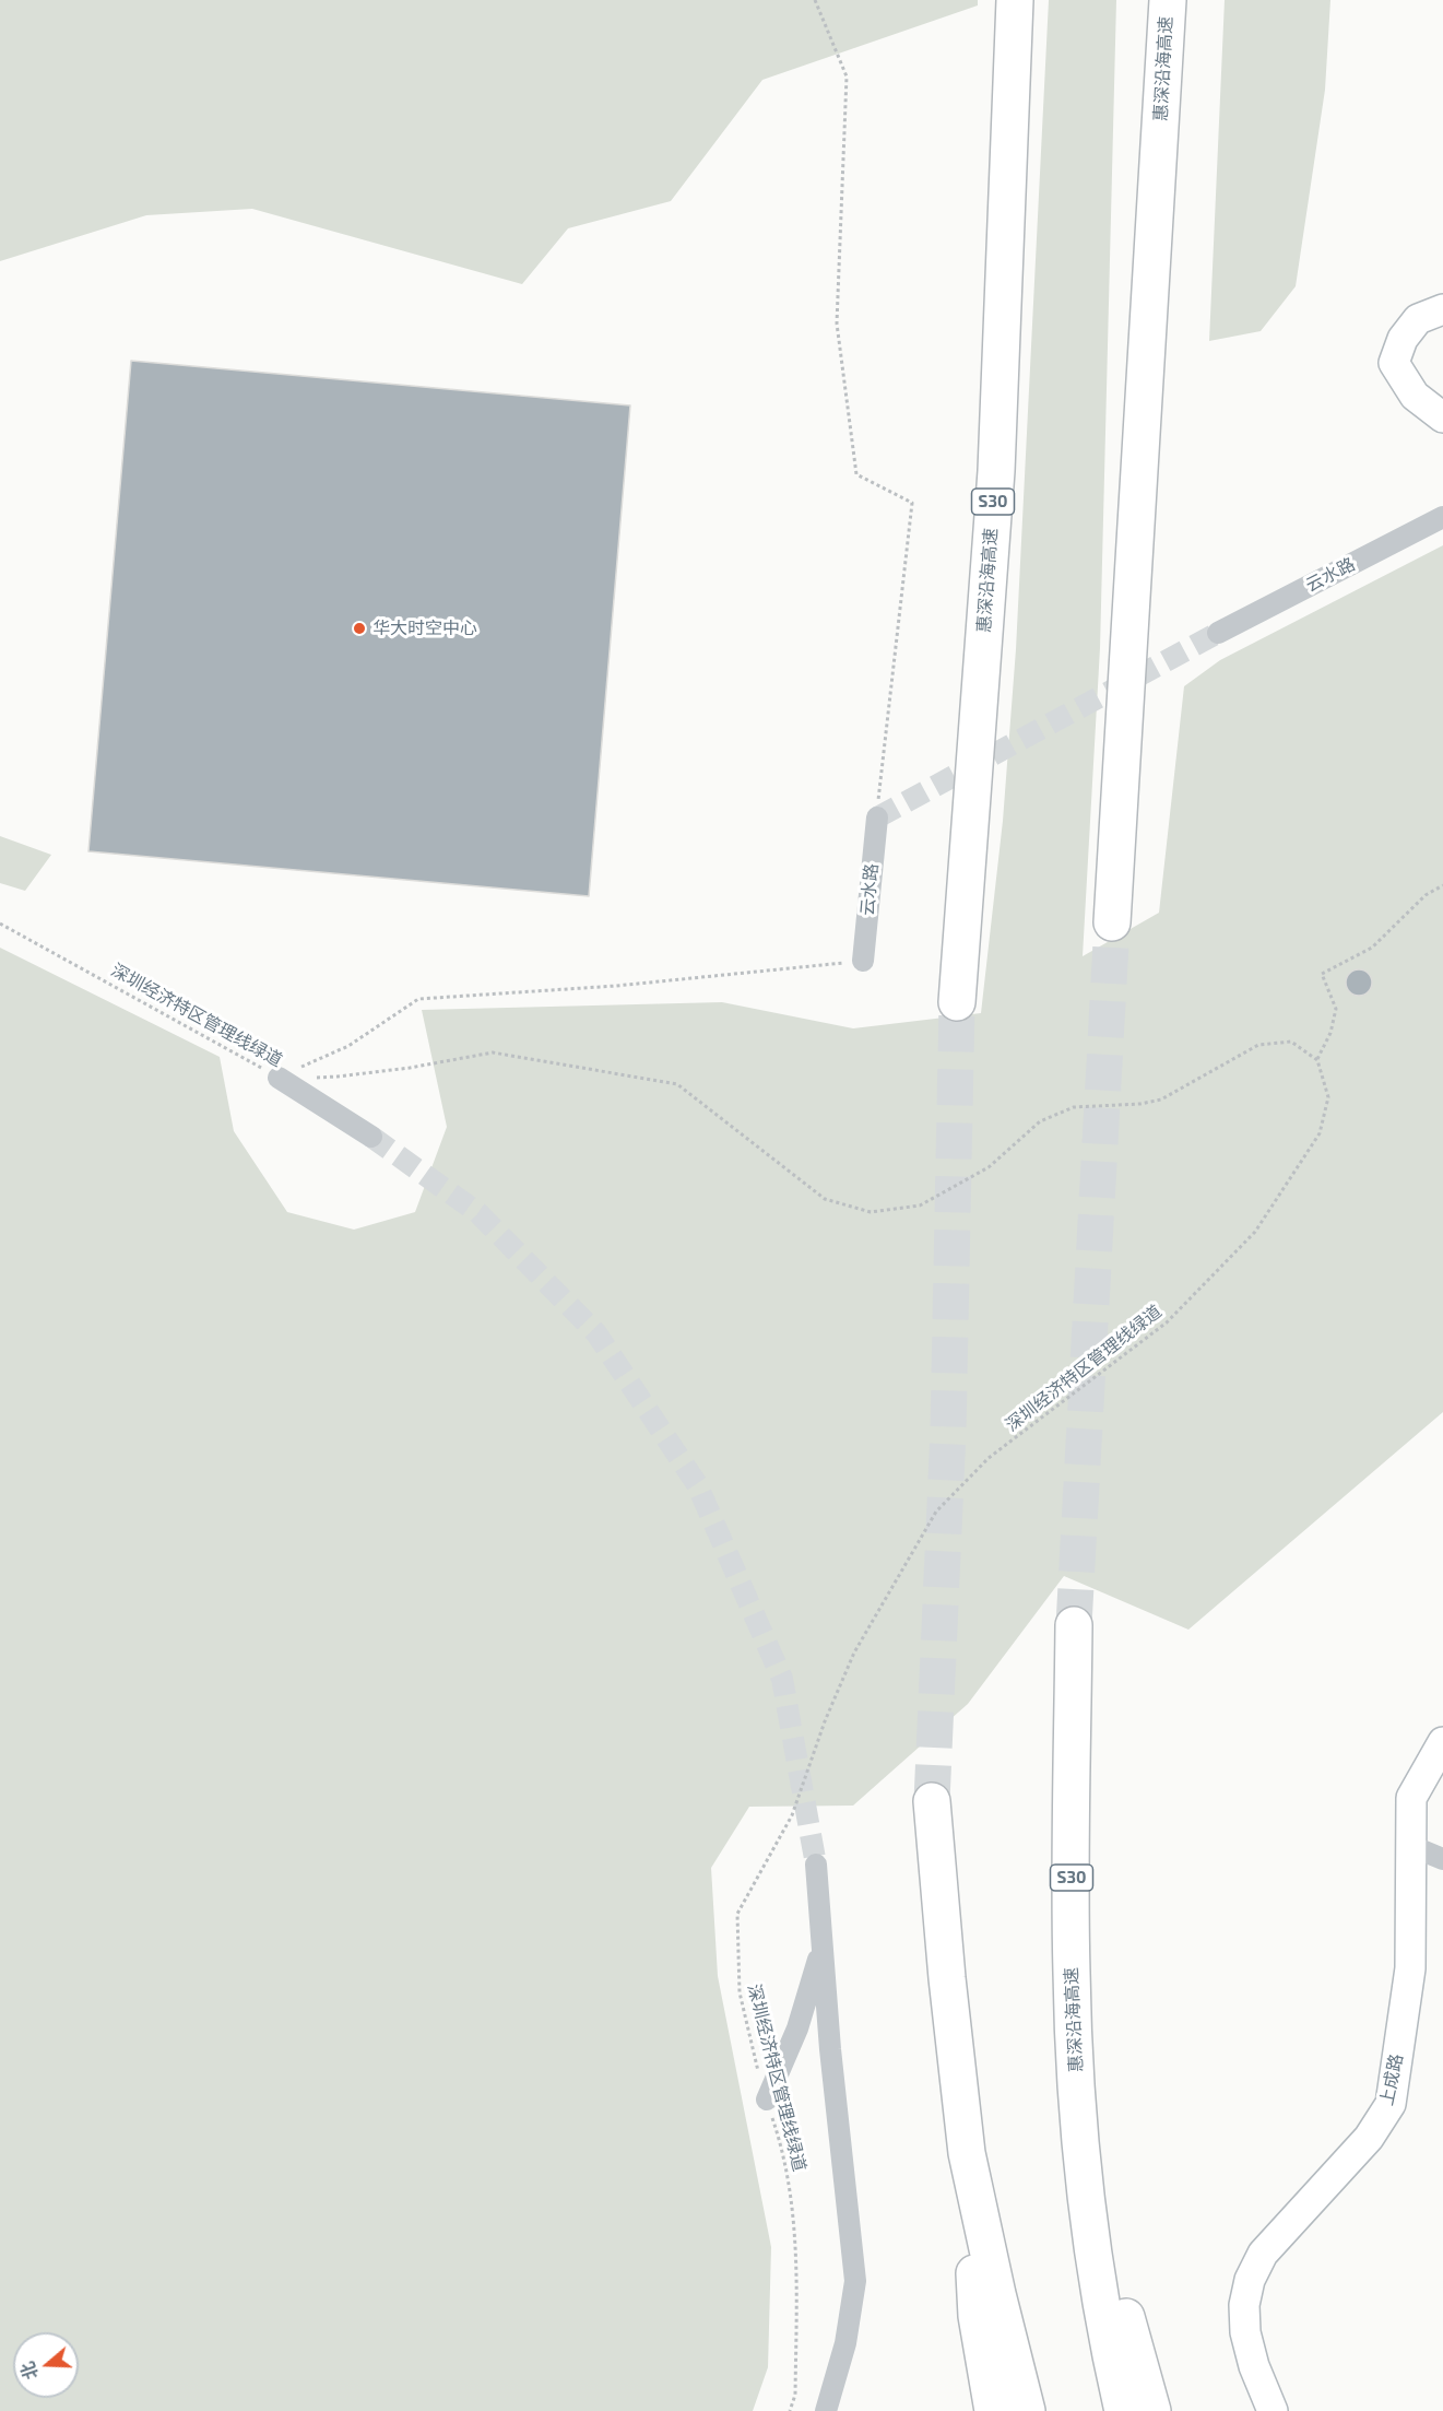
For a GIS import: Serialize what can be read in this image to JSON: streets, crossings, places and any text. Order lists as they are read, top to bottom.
{
  "streets": {
    "highway": ["惠深沿海高速", "S30"],
    "street": ["云水路", "上成路"],
    "path": ["深圳经济特区管理线绿道"]
  },
  "places": ["华大时空中心"],
  "north": "left"
}
